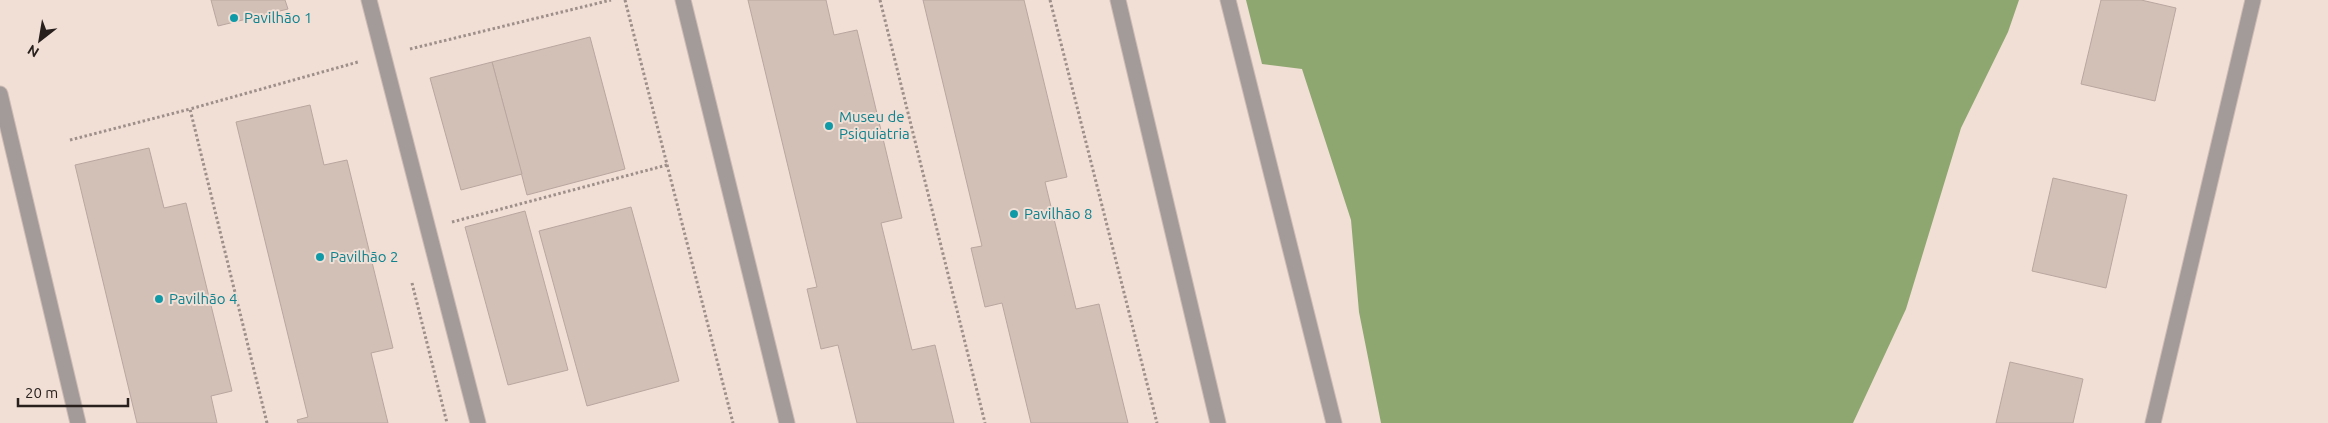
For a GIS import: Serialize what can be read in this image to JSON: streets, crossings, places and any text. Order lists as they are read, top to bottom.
{
  "places": [
    "Pavilhão 1",
    "Museu de Psiquiatria",
    "Pavilhão 8",
    "Pavilhão 2",
    "Pavilhão 4"
  ],
  "scale_bar": "20 m",
  "north": "bottom left"
}
